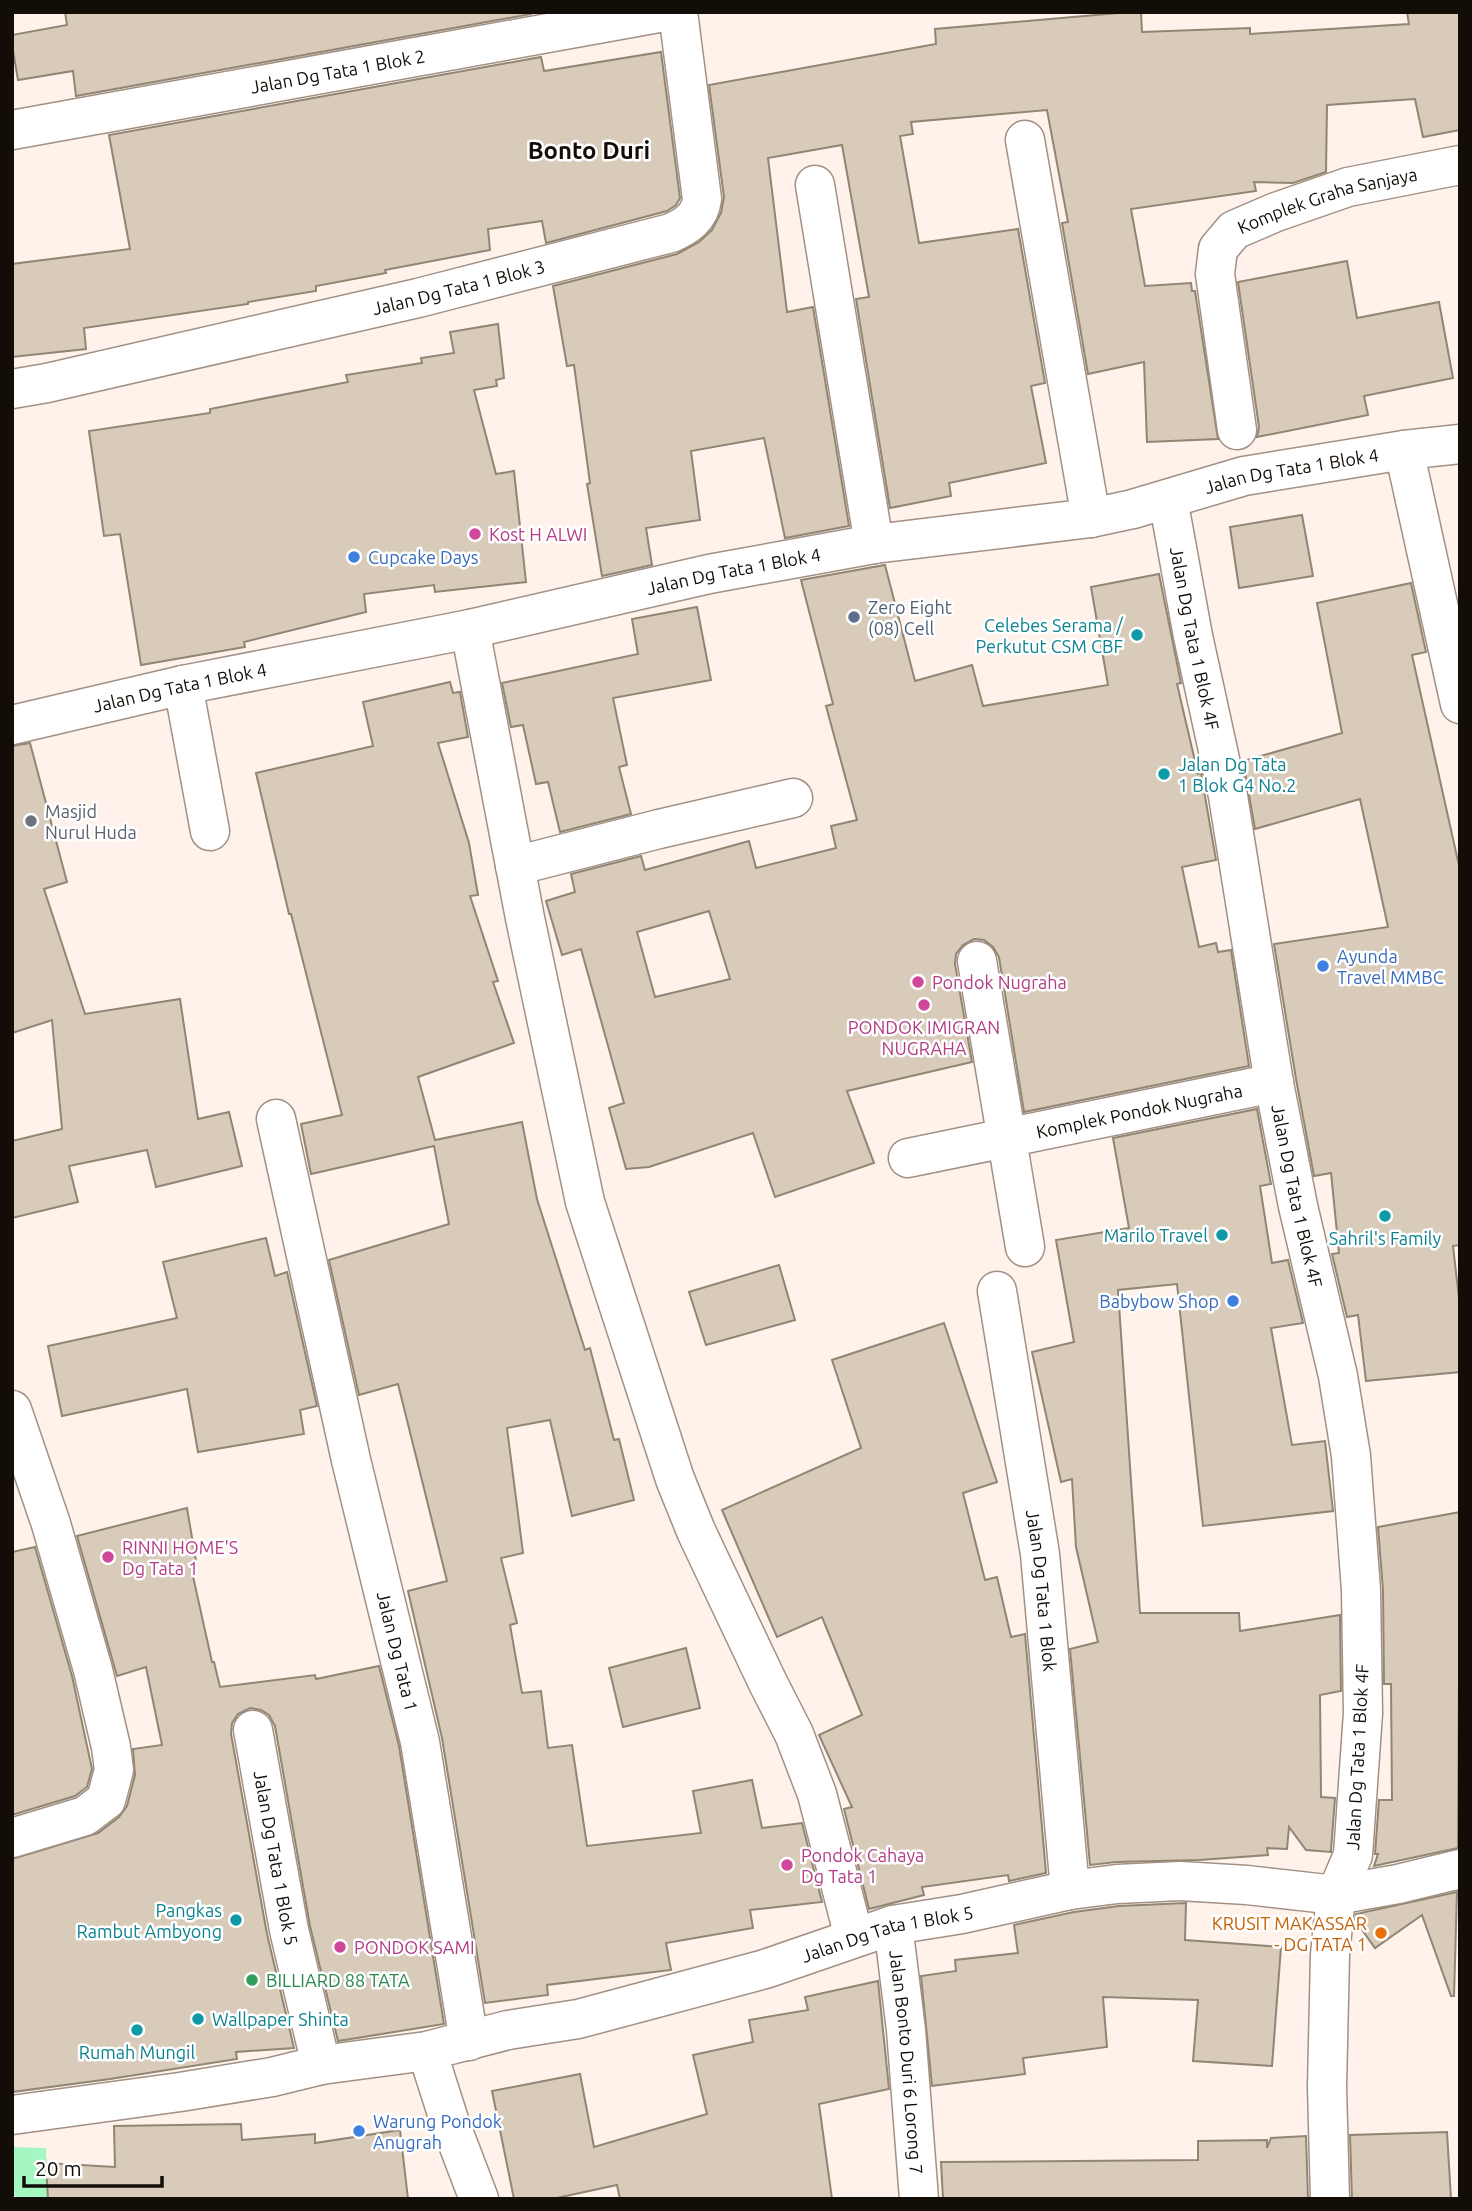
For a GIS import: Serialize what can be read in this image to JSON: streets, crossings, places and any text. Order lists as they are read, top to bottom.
{
  "streets": {
    "street": [
      "Jalan Dg Tata 1 Blok 2",
      "Komplek Graha Sanjaya",
      "Jalan Dg Tata 1 Blok 3",
      "Jalan Dg Tata 1 Blok 4",
      "Jalan Dg Tata 1 Blok 4F",
      "Komplek Pondok Nugraha",
      "Jalan Dg Tata 1 Blok",
      "Jalan Dg Tata 1",
      "Jalan Dg Tata 1 Blok 5",
      "Jalan Bonto Duri 6 Lorong 7"
    ]
  },
  "crossings": [
    ["Jalan Dg Tata 1 Blok 4", "Jalan Dg Tata 1 Blok 4F"],
    ["Jalan Dg Tata 1 Blok 4F", "Komplek Pondok Nugraha"],
    ["Jalan Dg Tata 1 Blok 4F", "Jalan Dg Tata 1 Blok 5"],
    ["Jalan Dg Tata 1 Blok", "Jalan Dg Tata 1 Blok 5"],
    ["Jalan Dg Tata 1", "Jalan Dg Tata 1 Blok 5"],
    ["Jalan Dg Tata 1 Blok 5", "Jalan Bonto Duri 6 Lorong 7"]
  ],
  "districts": ["Bonto Duri"],
  "places": [
    "Kost H ALWI",
    "Cupcake Days",
    "Zero Eight (08) Cell",
    "Celebes Serama / Perkutut CSM CBF",
    "Jalan Dg Tata 1 Blok G4 No.2",
    "Masjid Nurul Huda",
    "Ayunda Travel MMBC",
    "Pondok Nugraha",
    "PONDOK IMIGRAN NUGRAHA",
    "Sahril's Family",
    "Marilo Travel",
    "Babybow Shop",
    "RINNI HOME'S Dg Tata 1",
    "Pondok Cahaya Dg Tata 1",
    "Pangkas Rambut Ambyong",
    "KRUSIT MAKASSAR - DG TATA 1",
    "PONDOK SAMI",
    "BILLIARD 88 TATA",
    "Wallpaper Shinta",
    "Rumah Mungil",
    "Warung Pondok Anugrah"
  ],
  "scale_bar": "20 m"
}
